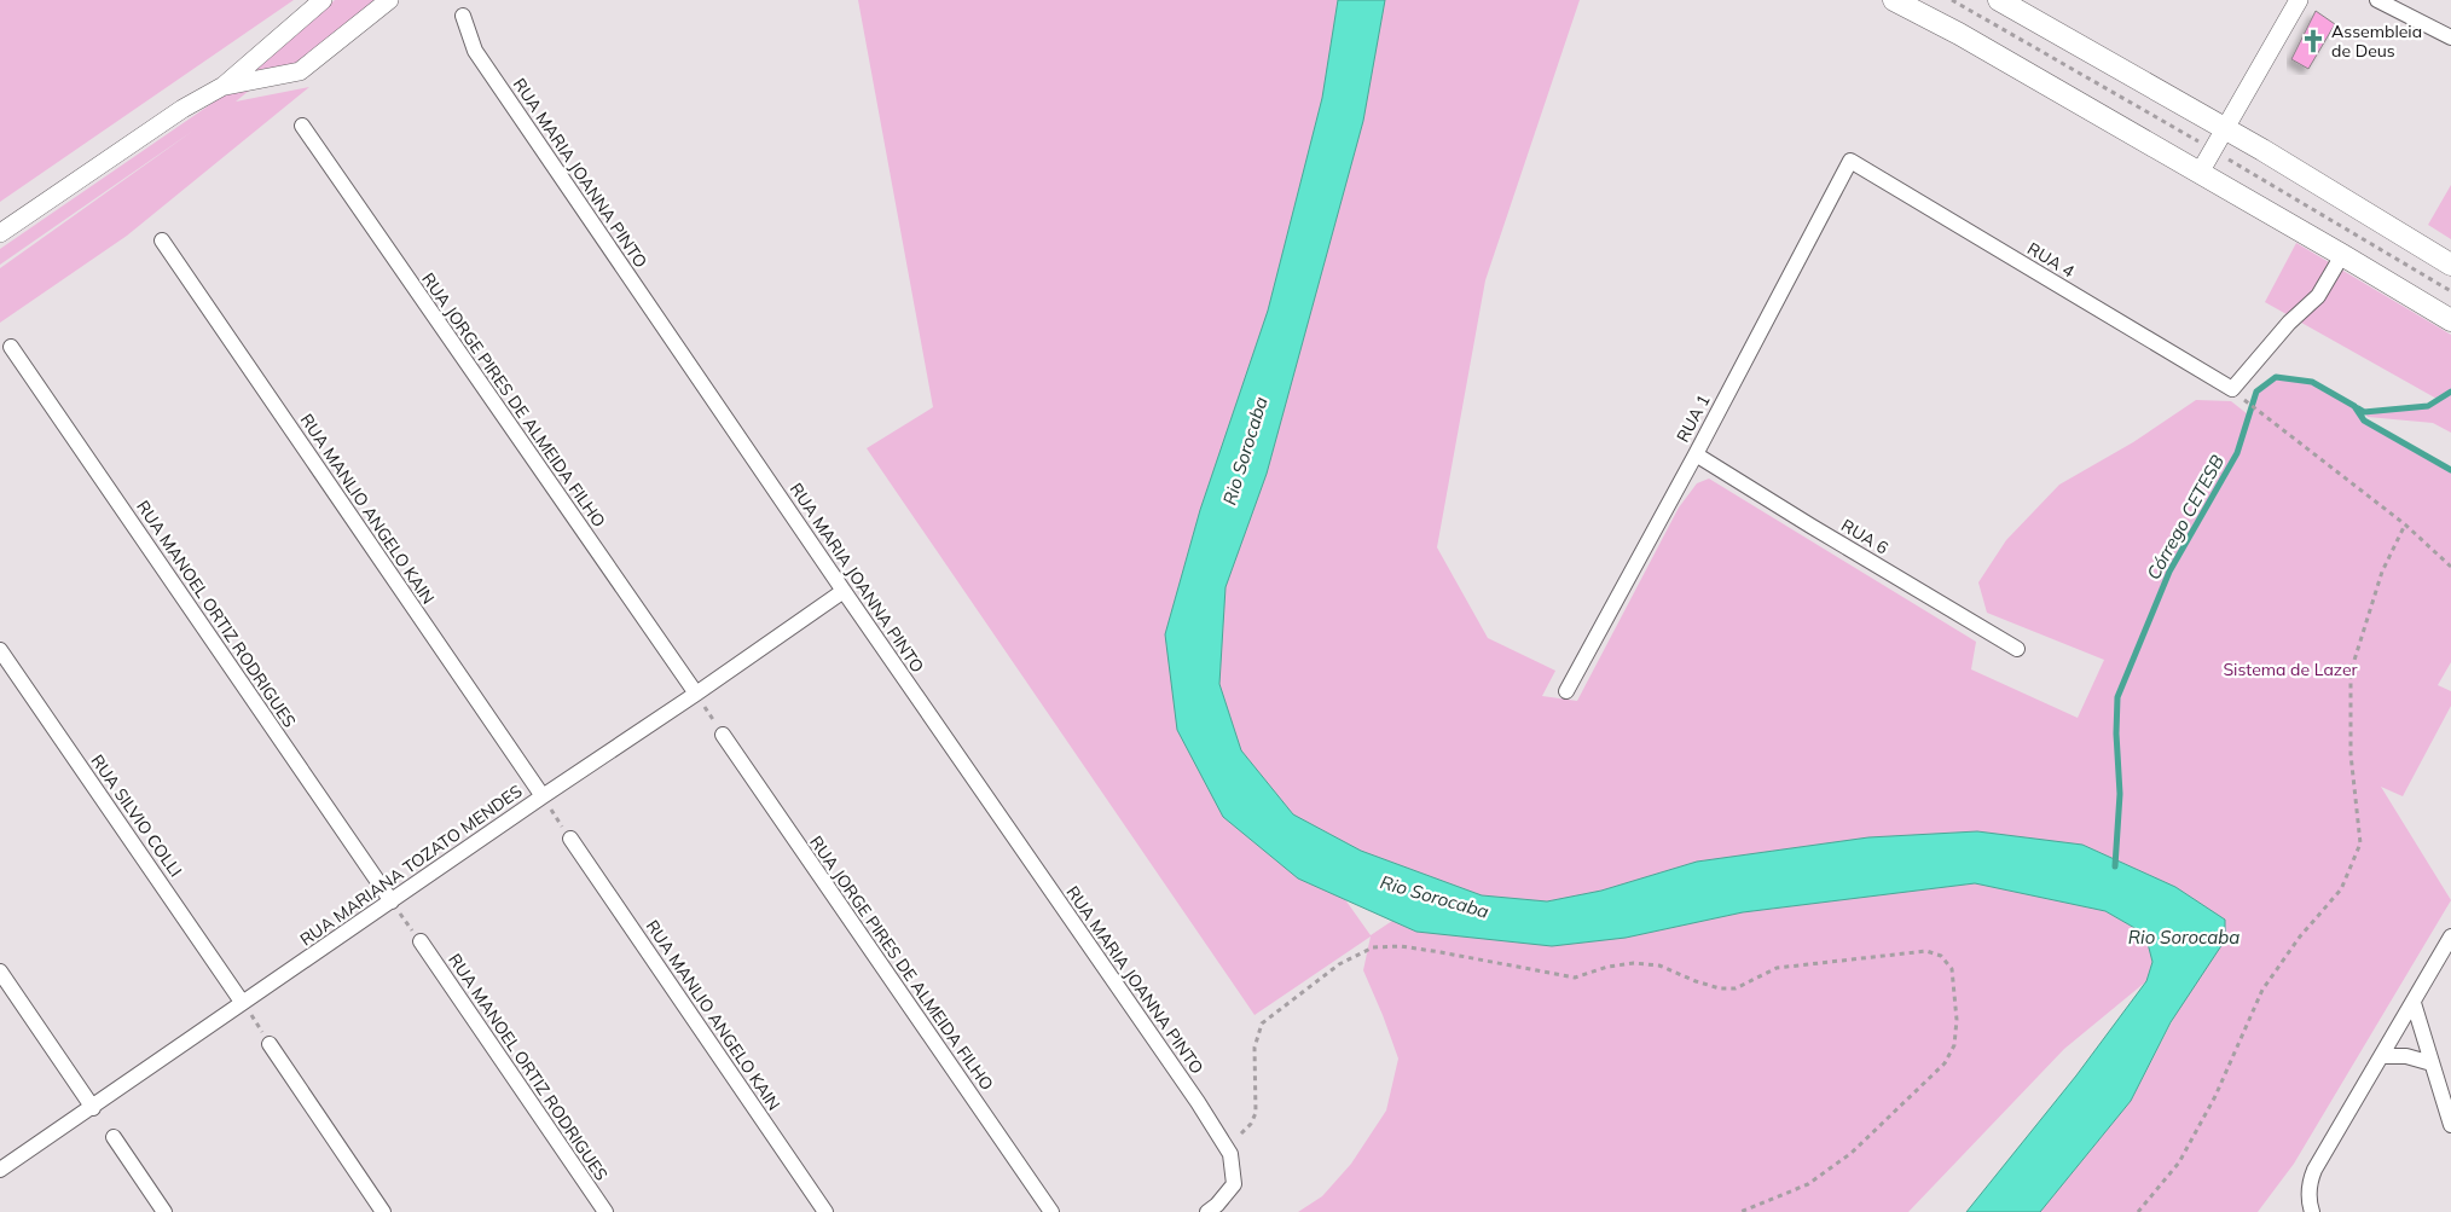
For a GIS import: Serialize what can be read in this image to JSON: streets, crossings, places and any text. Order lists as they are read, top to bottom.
{
  "streets": {
    "street": [
      "RUA MARIA JOANNA PINTO",
      "RUA 4",
      "RUA JORGE PIRES DE ALMEIDA FILHO",
      "RUA 1",
      "RUA MANLIO ANGELO KAIN",
      "RUA 6",
      "RUA MANOEL ORTIZ RODRIGUES",
      "RUA SILVIO COLLI",
      "RUA MARIANA TOZATO MENDES"
    ]
  },
  "crossings": [
    ["RUA MARIA JOANNA PINTO", "RUA MARIANA TOZATO MENDES"],
    ["RUA 4", "RUA 1"],
    ["RUA JORGE PIRES DE ALMEIDA FILHO", "RUA MARIANA TOZATO MENDES"],
    ["RUA 1", "RUA 6"],
    ["RUA MANLIO ANGELO KAIN", "RUA MARIANA TOZATO MENDES"],
    ["RUA MANOEL ORTIZ RODRIGUES", "RUA MARIANA TOZATO MENDES"],
    ["RUA SILVIO COLLI", "RUA MARIANA TOZATO MENDES"]
  ],
  "water": ["Rio Sorocaba", "Córrego CETESB"],
  "parks": ["Sistema de Lazer"],
  "places": {
    "church": ["Assembleia de Deus"]
  }
}
